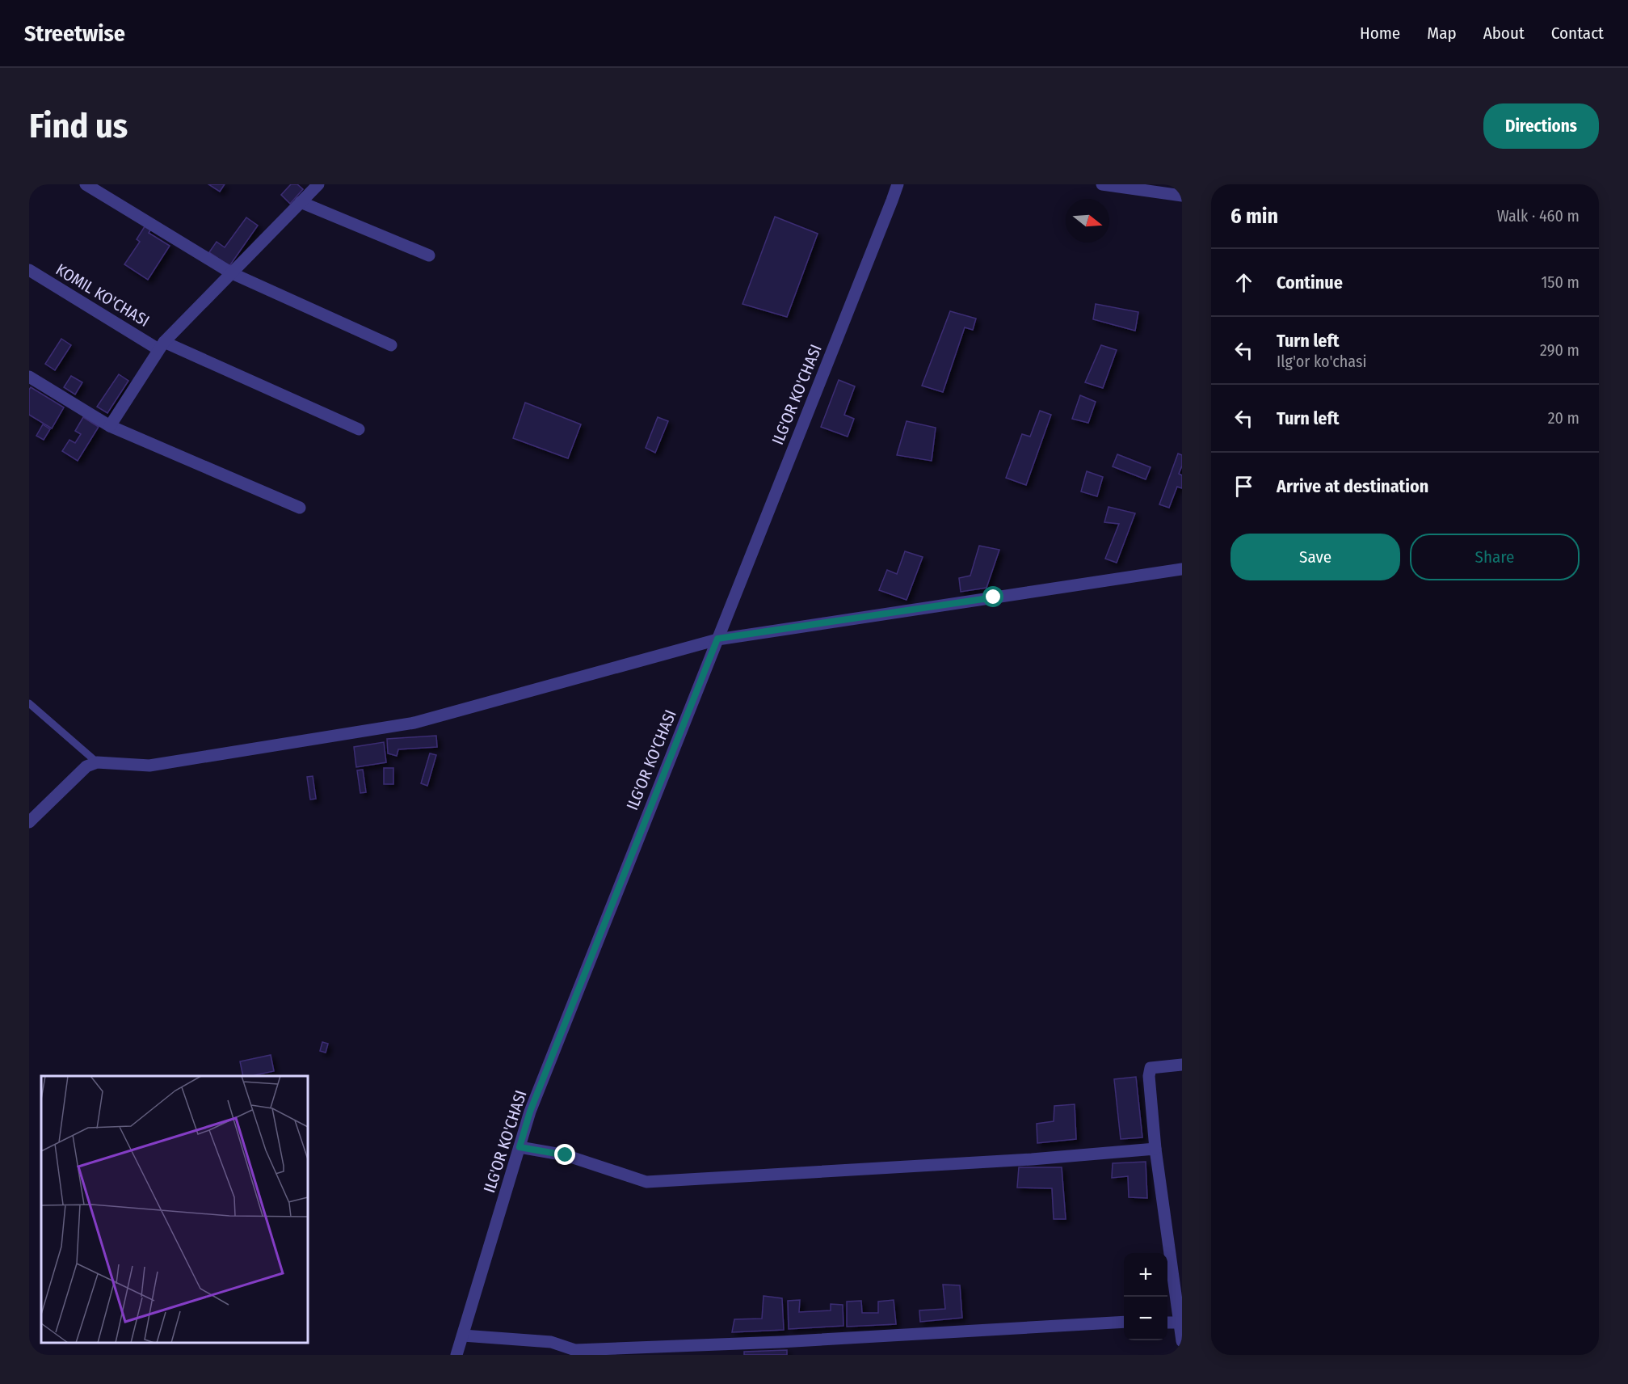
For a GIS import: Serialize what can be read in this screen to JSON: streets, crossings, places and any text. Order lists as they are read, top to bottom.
{
  "streets": {
    "street": ["KOMIL KO'CHASI", "ILG'OR KO'CHASI"]
  },
  "north": "right",
  "page": {
    "header": "Streetwise",
    "nav": [
      "Home",
      "Map",
      "About",
      "Contact"
    ],
    "buttons": [
      "Directions",
      ["Save", "Share"]
    ],
    "title": "Find us",
    "heading": ["6 min", "Walk · 460 m"],
    "list": [
      ["Continue", "150 m"],
      ["Turn left", "Ilg'or ko'chasi", "290 m"],
      ["Turn left", "20 m"],
      "Arrive at destination"
    ],
    "map_buttons": ["+", "−"]
  }
}
